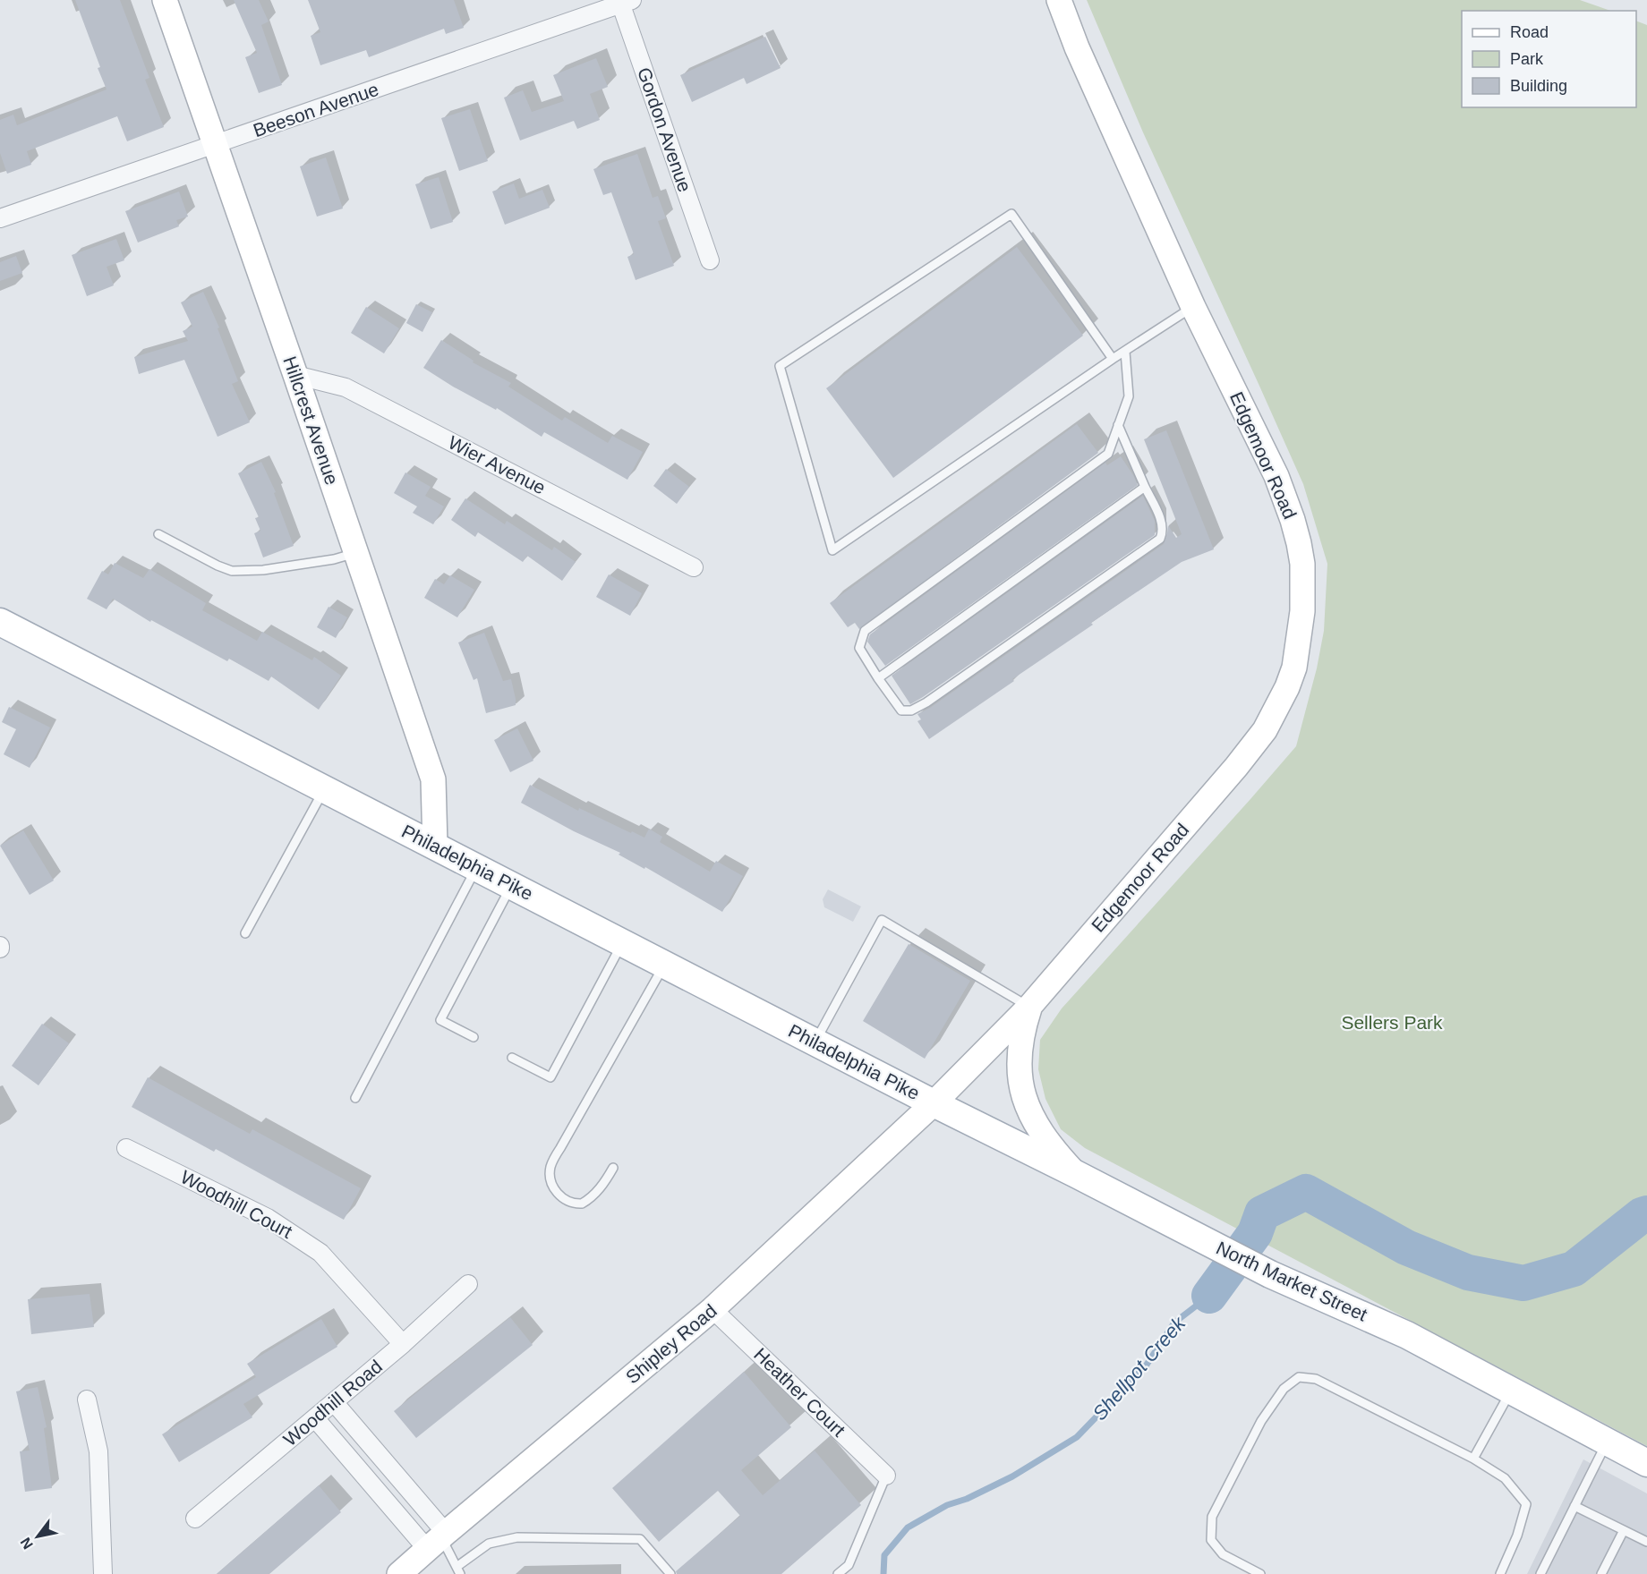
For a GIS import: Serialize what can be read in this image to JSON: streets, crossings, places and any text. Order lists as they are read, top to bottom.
{
  "streets": {
    "main road": [
      "Hillcrest Avenue",
      "Edgemoor Road",
      "Philadelphia Pike",
      "North Market Street",
      "Shipley Road"
    ],
    "street": [
      "Beeson Avenue",
      "Gordon Avenue",
      "Wier Avenue",
      "Woodhill Court",
      "Heather Court",
      "Woodhill Road"
    ]
  },
  "crossings": [
    ["Beeson Avenue", "Gordon Avenue"],
    ["Beeson Avenue", "Hillcrest Avenue"],
    ["Hillcrest Avenue", "Wier Avenue"],
    ["Hillcrest Avenue", "Philadelphia Pike"],
    ["Edgemoor Road", "Philadelphia Pike"],
    ["Edgemoor Road", "North Market Street"],
    ["Edgemoor Road", "Shipley Road"],
    ["Philadelphia Pike", "North Market Street"],
    ["Philadelphia Pike", "Shipley Road"],
    ["Woodhill Court", "Woodhill Road"],
    ["North Market Street", "Shipley Road"],
    ["Shipley Road", "Heather Court"]
  ],
  "water": ["Shellpot Creek"],
  "parks": ["Sellers Park"],
  "legend": ["Road", "Park", "Building"],
  "north": "bottom left"
}
